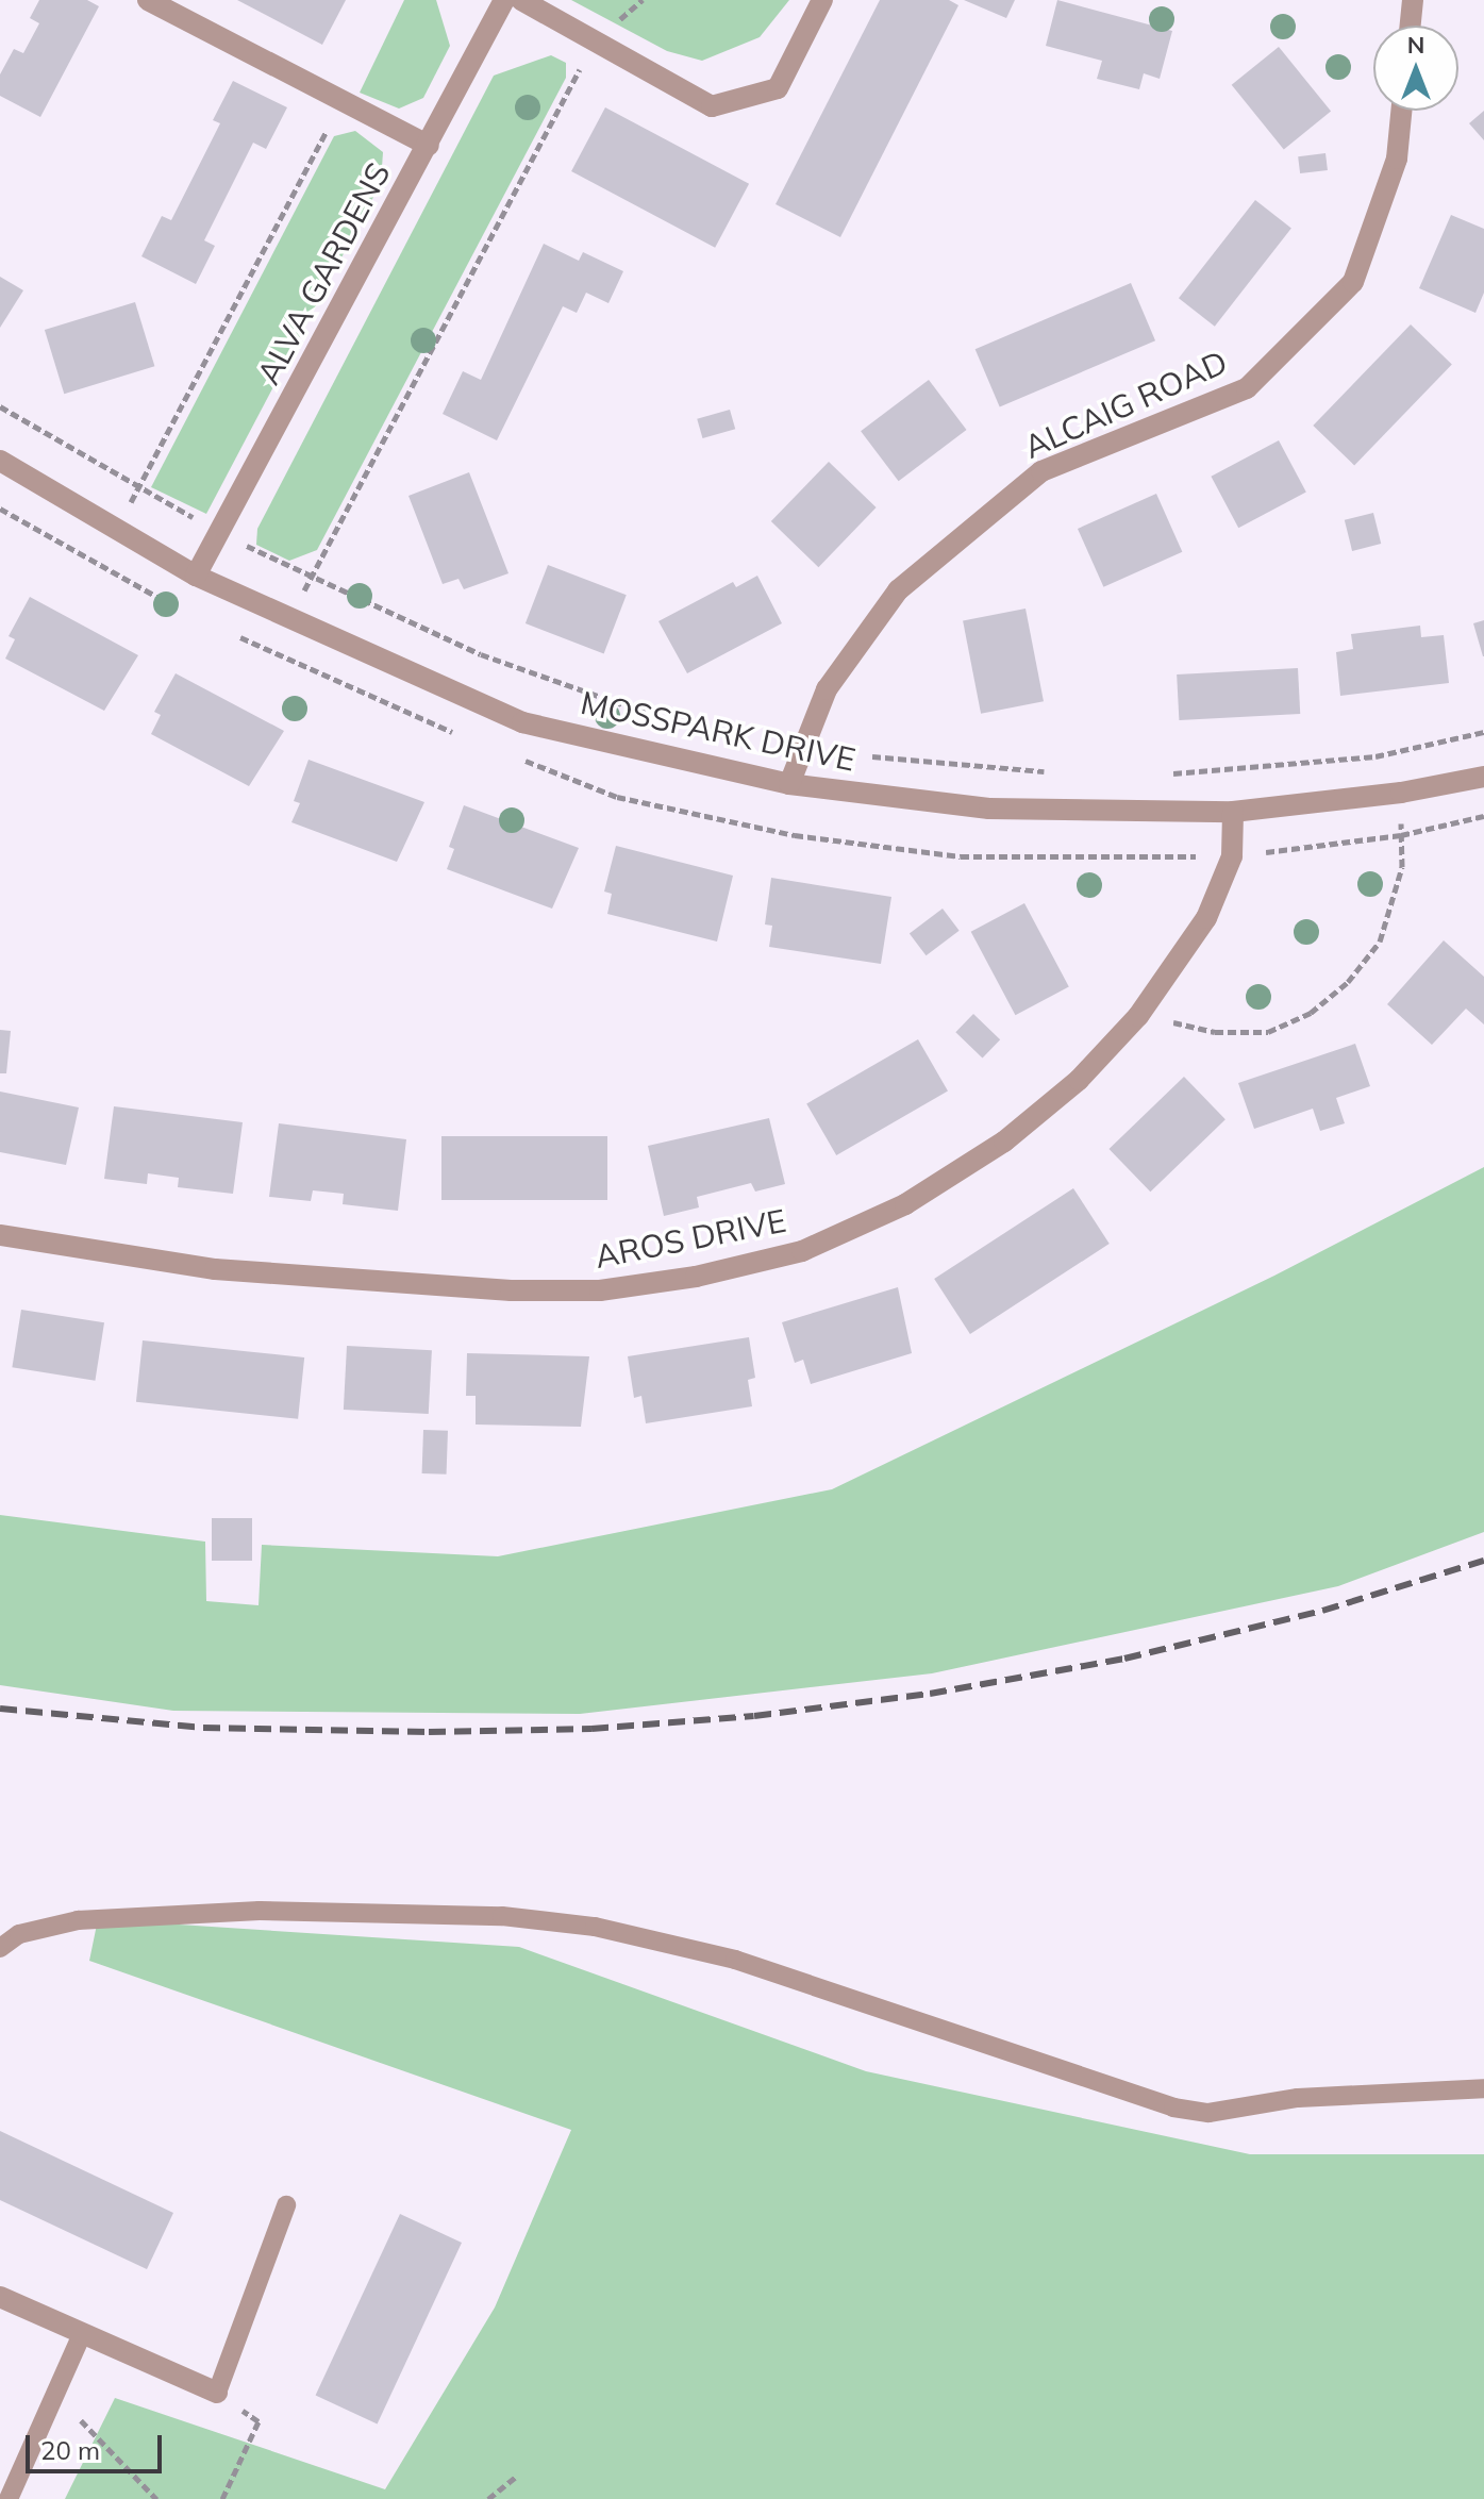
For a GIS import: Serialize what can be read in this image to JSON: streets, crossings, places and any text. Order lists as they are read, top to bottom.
{
  "streets": {
    "street": [
      "ALVA GARDENS",
      "ALCAIG ROAD",
      "MOSSPARK DRIVE",
      "AROS DRIVE"
    ]
  },
  "crossings": [
    ["ALVA GARDENS", "MOSSPARK DRIVE"],
    ["ALCAIG ROAD", "MOSSPARK DRIVE"],
    ["MOSSPARK DRIVE", "AROS DRIVE"]
  ],
  "scale_bar": "20 m",
  "north": "top"
}
